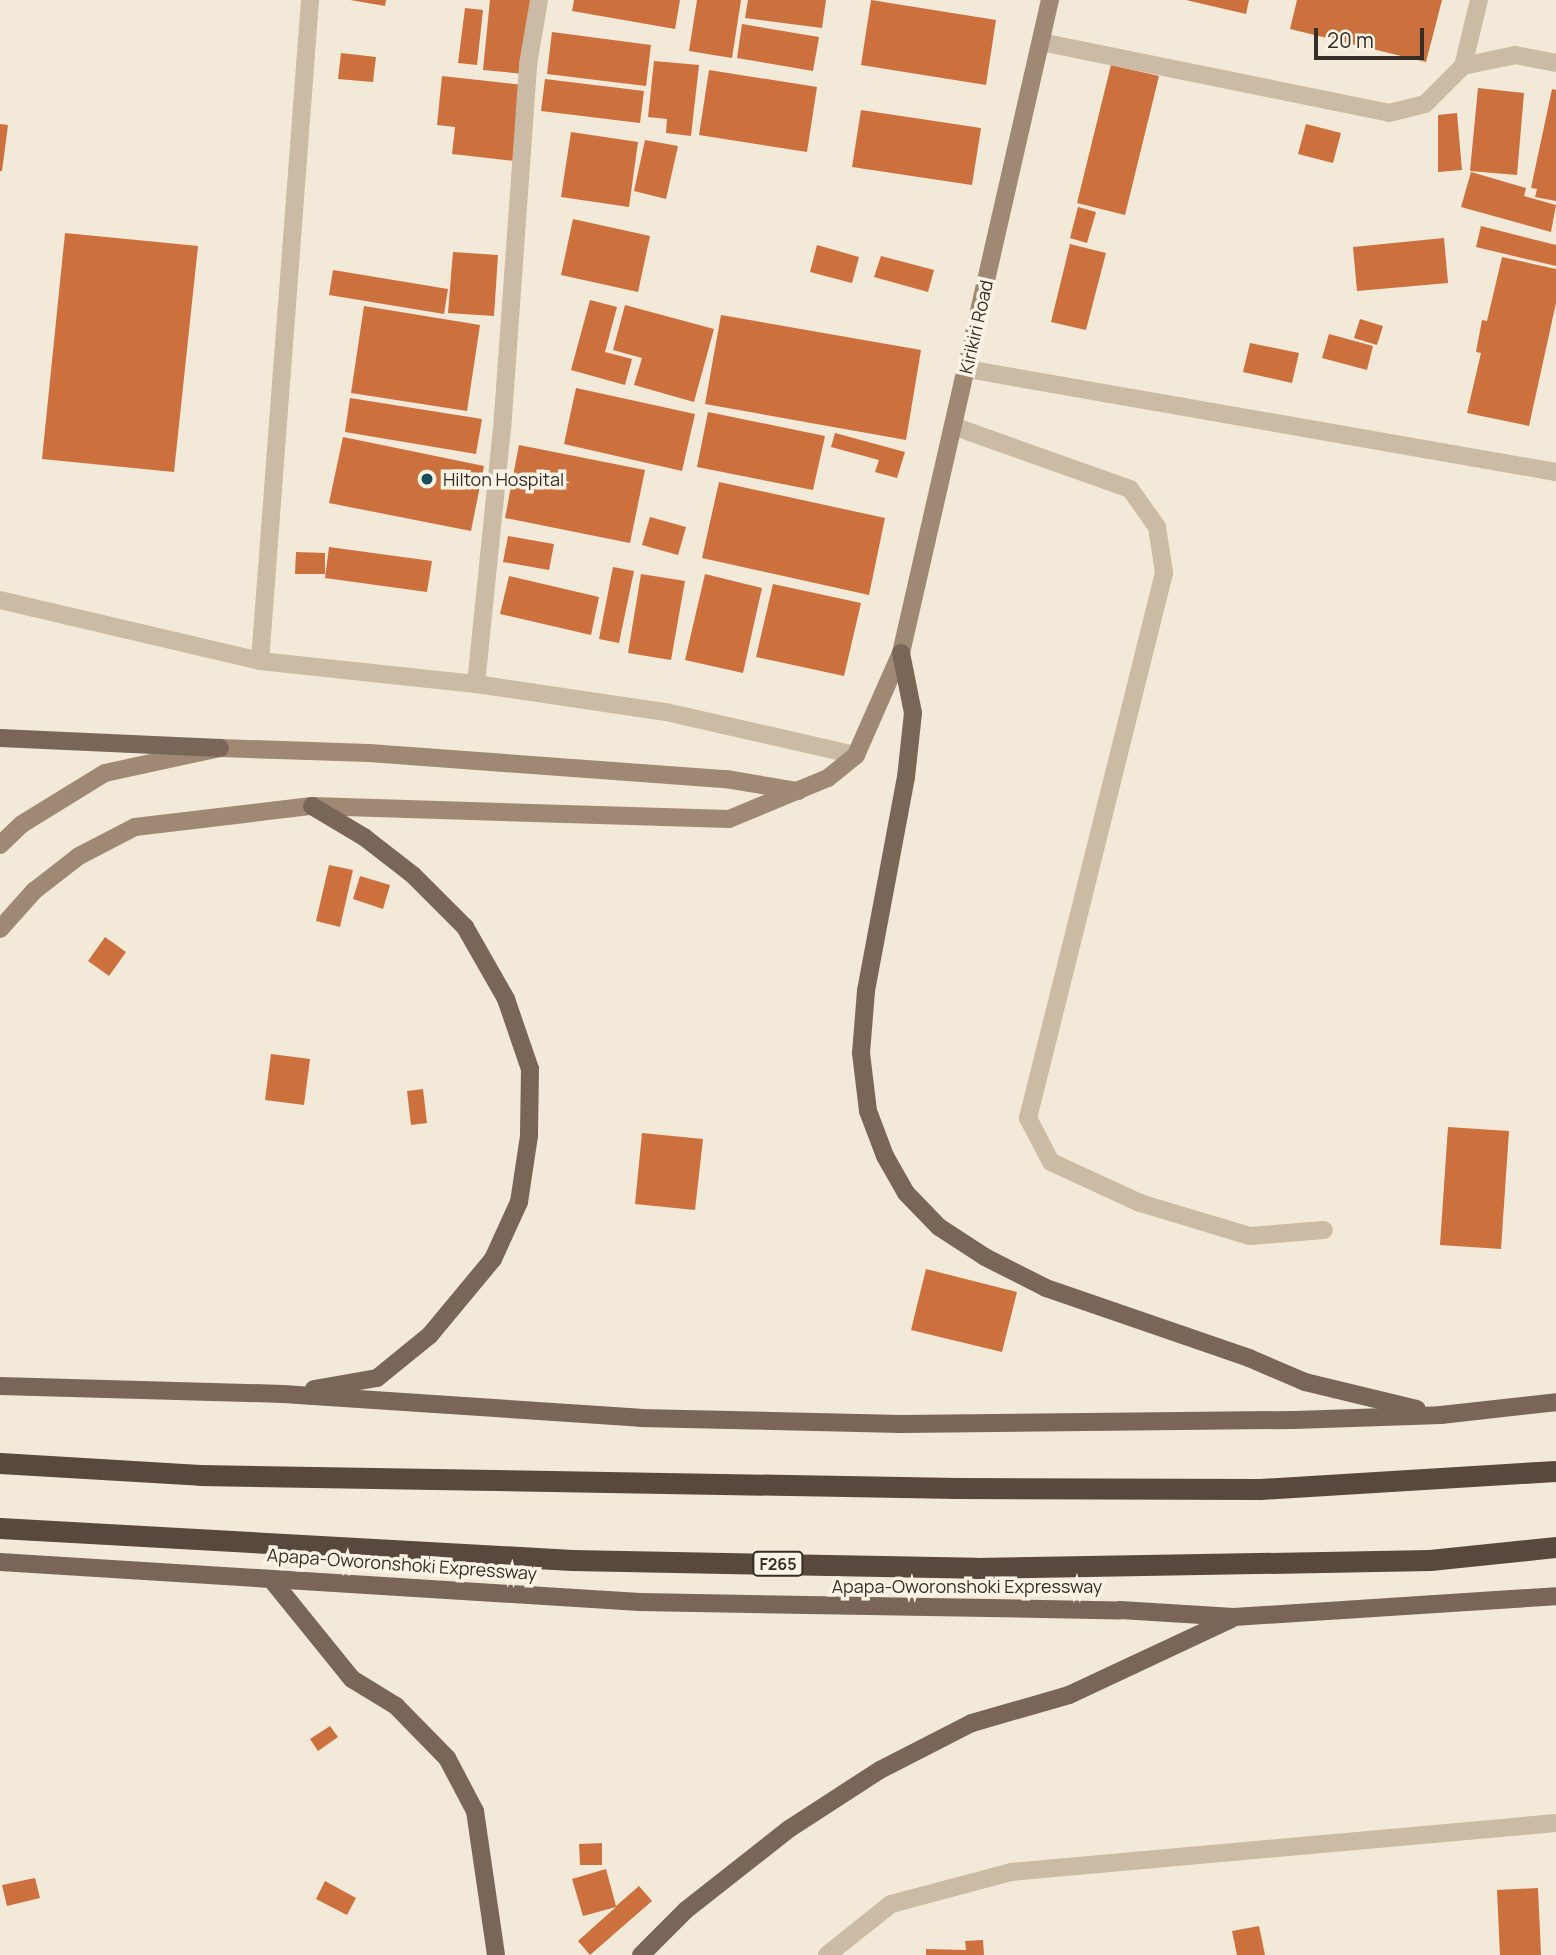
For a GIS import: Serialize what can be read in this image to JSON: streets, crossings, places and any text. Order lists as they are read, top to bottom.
{
  "streets": {
    "highway": ["Apapa-Oworonshoki Expressway", "F265"],
    "main road": ["Kirikiri Road"]
  },
  "places": ["Hilton Hospital"],
  "scale_bar": "20 m"
}
